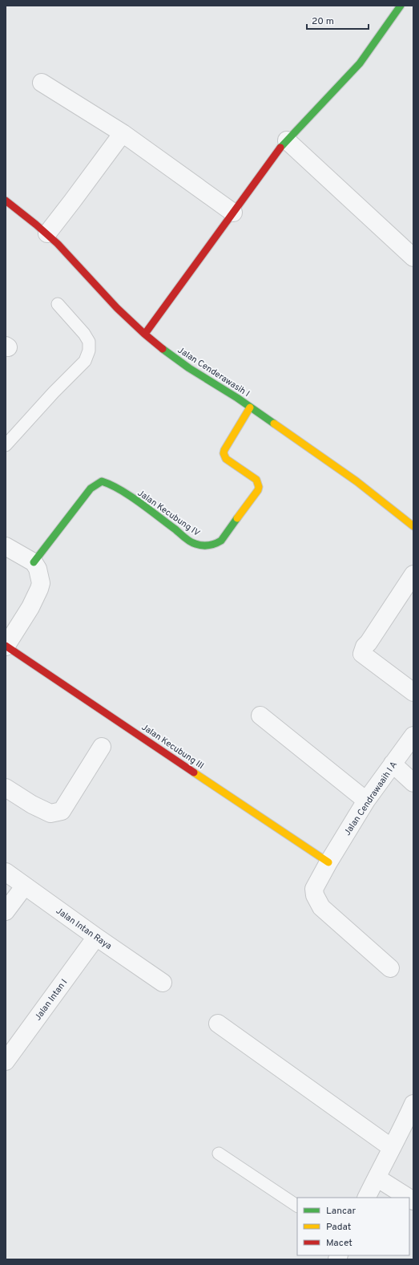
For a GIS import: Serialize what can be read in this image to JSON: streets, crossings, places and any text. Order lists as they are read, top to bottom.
{
  "streets": {
    "street": [
      "Jalan Cenderawasih I",
      "Jalan Kecubung IV",
      "Jalan Kecubung III",
      "Jalan Cendrawaaih I A",
      "Jalan Intan Raya",
      "Jalan Intan I"
    ]
  },
  "crossings": [
    ["Jalan Cenderawasih I", "Jalan Kecubung IV"],
    ["Jalan Kecubung III", "Jalan Cendrawaaih I A"],
    ["Jalan Intan Raya", "Jalan Intan I"]
  ],
  "legend": ["Lancar", "Padat", "Macet"],
  "scale_bar": "20 m"
}
